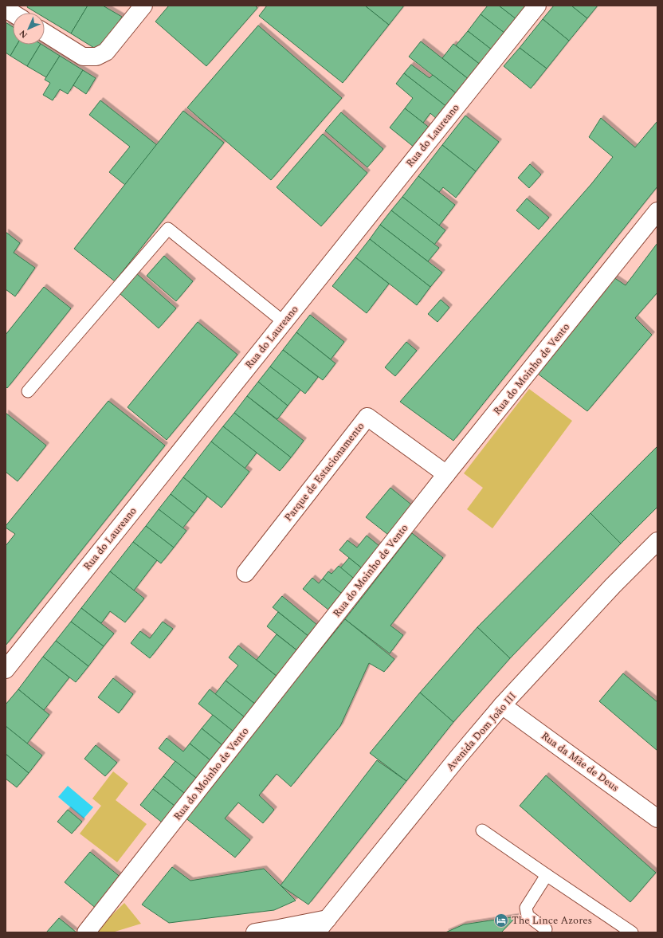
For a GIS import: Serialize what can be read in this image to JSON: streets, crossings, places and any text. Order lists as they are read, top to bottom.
{
  "streets": {
    "street": [
      "Rua do Laureano",
      "Rua do Moinho de Vento",
      "Parque de Estacionamento",
      "Avenida Dom João III",
      "Rua da Mãe de Deus"
    ]
  },
  "crossings": [
    ["Rua do Moinho de Vento", "Parque de Estacionamento"],
    ["Avenida Dom João III", "Rua da Mãe de Deus"]
  ],
  "places": {
    "hotel": ["The Lince Azores"]
  },
  "north": "bottom left"
}
